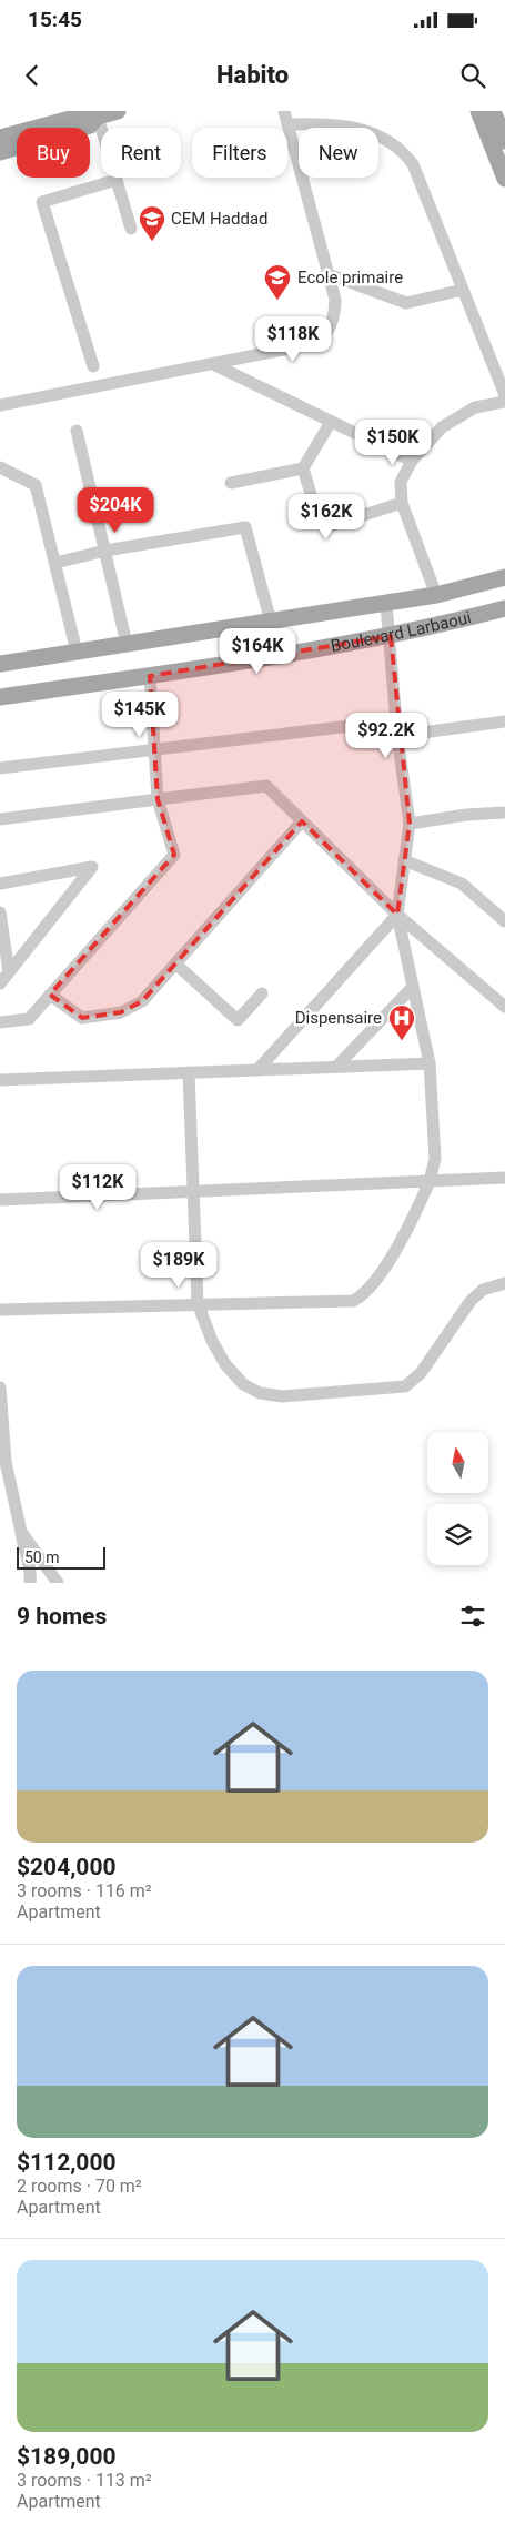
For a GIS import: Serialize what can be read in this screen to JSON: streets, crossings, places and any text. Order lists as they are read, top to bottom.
{
  "streets": {
    "main road": ["Boulevard Larbaoui"]
  },
  "places": {
    "school or university": ["CEM Haddad", "Ecole primaire"],
    "hospital": ["Dispensaire"]
  },
  "scale_bar": "50 m",
  "north": "top",
  "page": {
    "status": "15:45",
    "header": "Habito",
    "chip": [
      "Buy",
      "Rent",
      "Filters",
      "New"
    ],
    "price": [
      "$118K",
      "$150K",
      "$204K",
      "$162K",
      "$164K",
      "$145K",
      "$92.2K",
      "$112K",
      "$189K"
    ],
    "scale": "50 m",
    "heading": "9 homes",
    "list": [
      {
        "name": "$204,000",
        "note": "3 rooms · 116 m² · Apartment"
      },
      {
        "name": "$112,000",
        "note": "2 rooms · 70 m² · Apartment"
      },
      {
        "name": "$189,000",
        "note": "3 rooms · 113 m² · Apartment"
      }
    ]
  }
}
